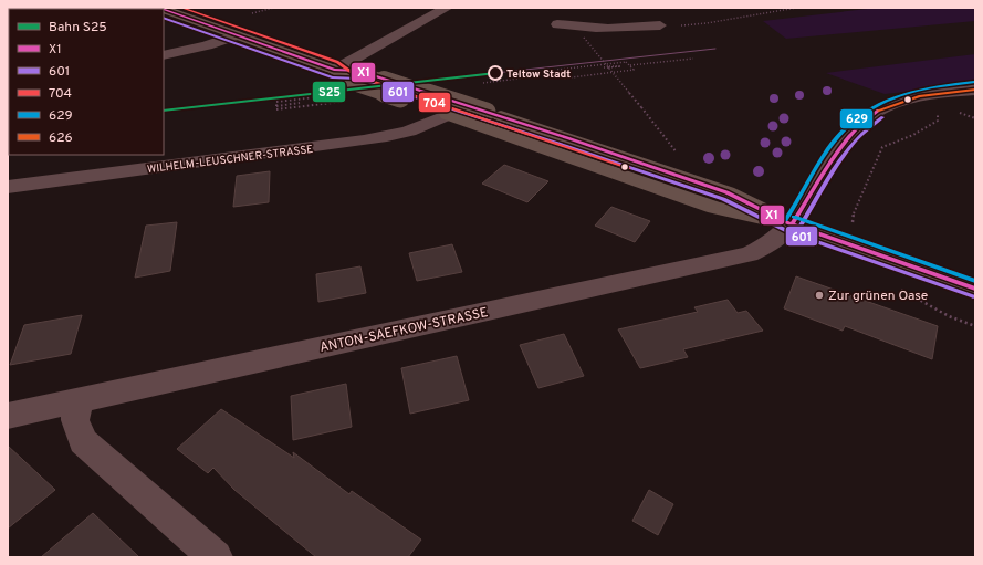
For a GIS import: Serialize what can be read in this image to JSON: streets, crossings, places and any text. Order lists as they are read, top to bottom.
{
  "streets": {
    "street": ["WILHELM-LEUSCHNER-STRASSE", "ANTON-SAEFKOW-STRASSE"]
  },
  "places": ["Teltow Stadt", "Zur grünen Oase"],
  "lines": [
    "transit line X1",
    "transit line 704",
    "transit line 601",
    "rail line S25",
    "transit line 629",
    "transit line 626"
  ],
  "legend": [
    "Bahn S25",
    "X1",
    "601",
    "704",
    "629",
    "626"
  ]
}
